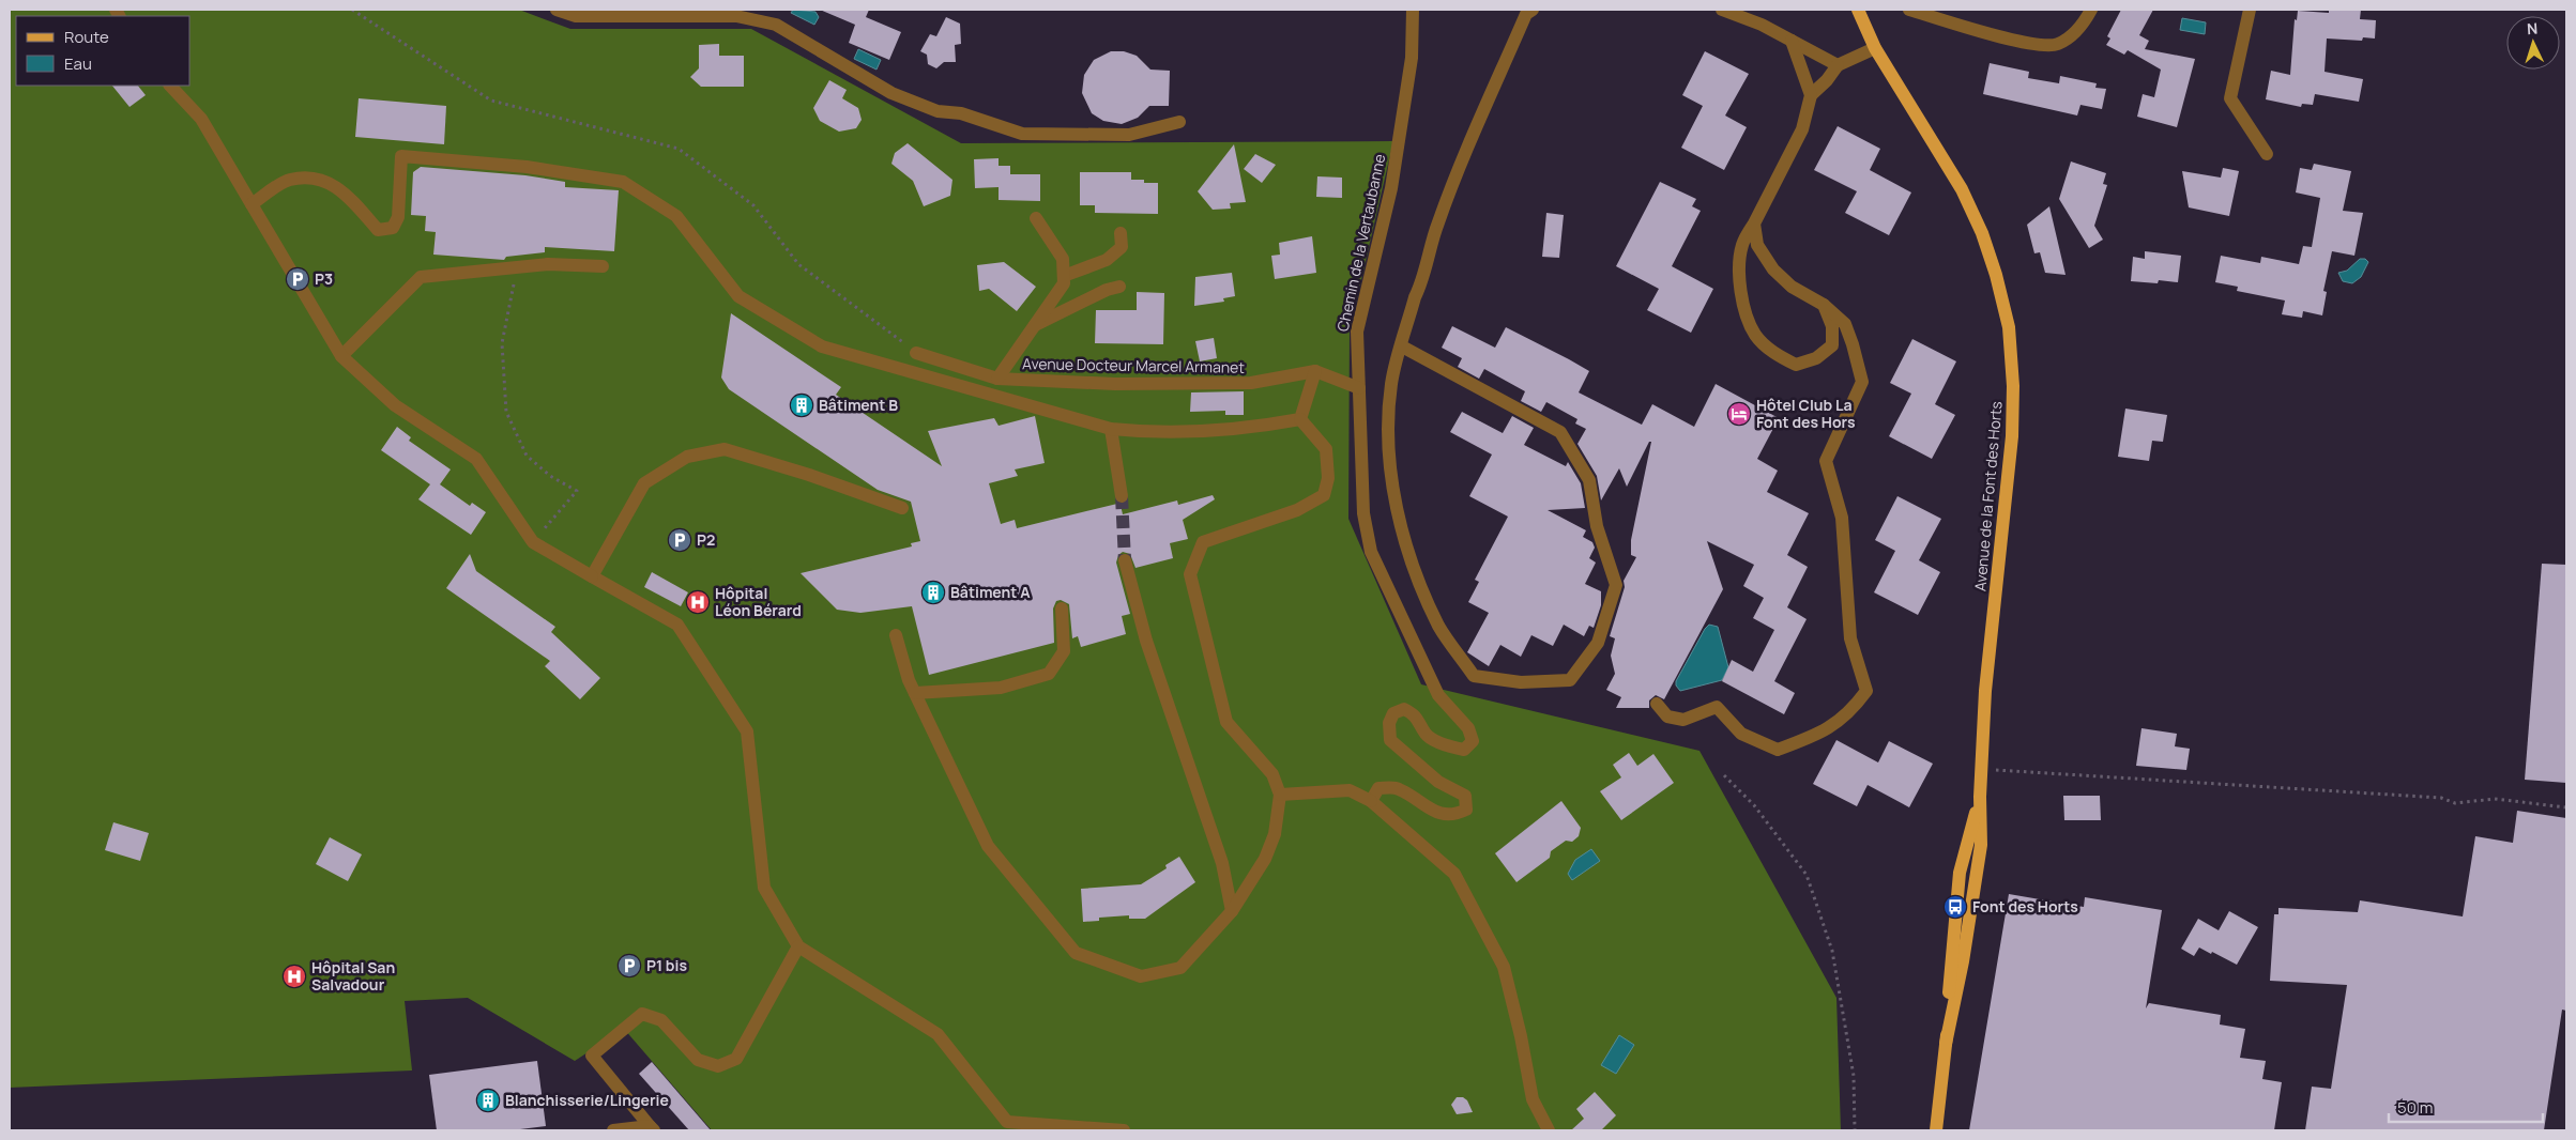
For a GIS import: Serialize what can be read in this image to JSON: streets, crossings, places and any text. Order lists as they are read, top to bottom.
{
  "streets": {
    "main road": ["Avenue de la Font des Horts"],
    "street": ["Chemin de la Vertaubanne", "Avenue Docteur Marcel Armanet"]
  },
  "crossings": [
    ["Chemin de la Vertaubanne", "Avenue Docteur Marcel Armanet"]
  ],
  "places": {
    "parking": ["P3", "P2", "P1 bis"],
    "building": ["Bâtiment B", "Bâtiment A", "Blanchisserie/Lingerie"],
    "hotel": ["Hôtel Club La Font des Hors"],
    "hospital": ["Hôpital Léon Bérard", "Hôpital San Salvadour"],
    "bus stop": ["Font des Horts"]
  },
  "legend": ["Route", "Eau"],
  "scale_bar": "50 m",
  "north": "top"
}
